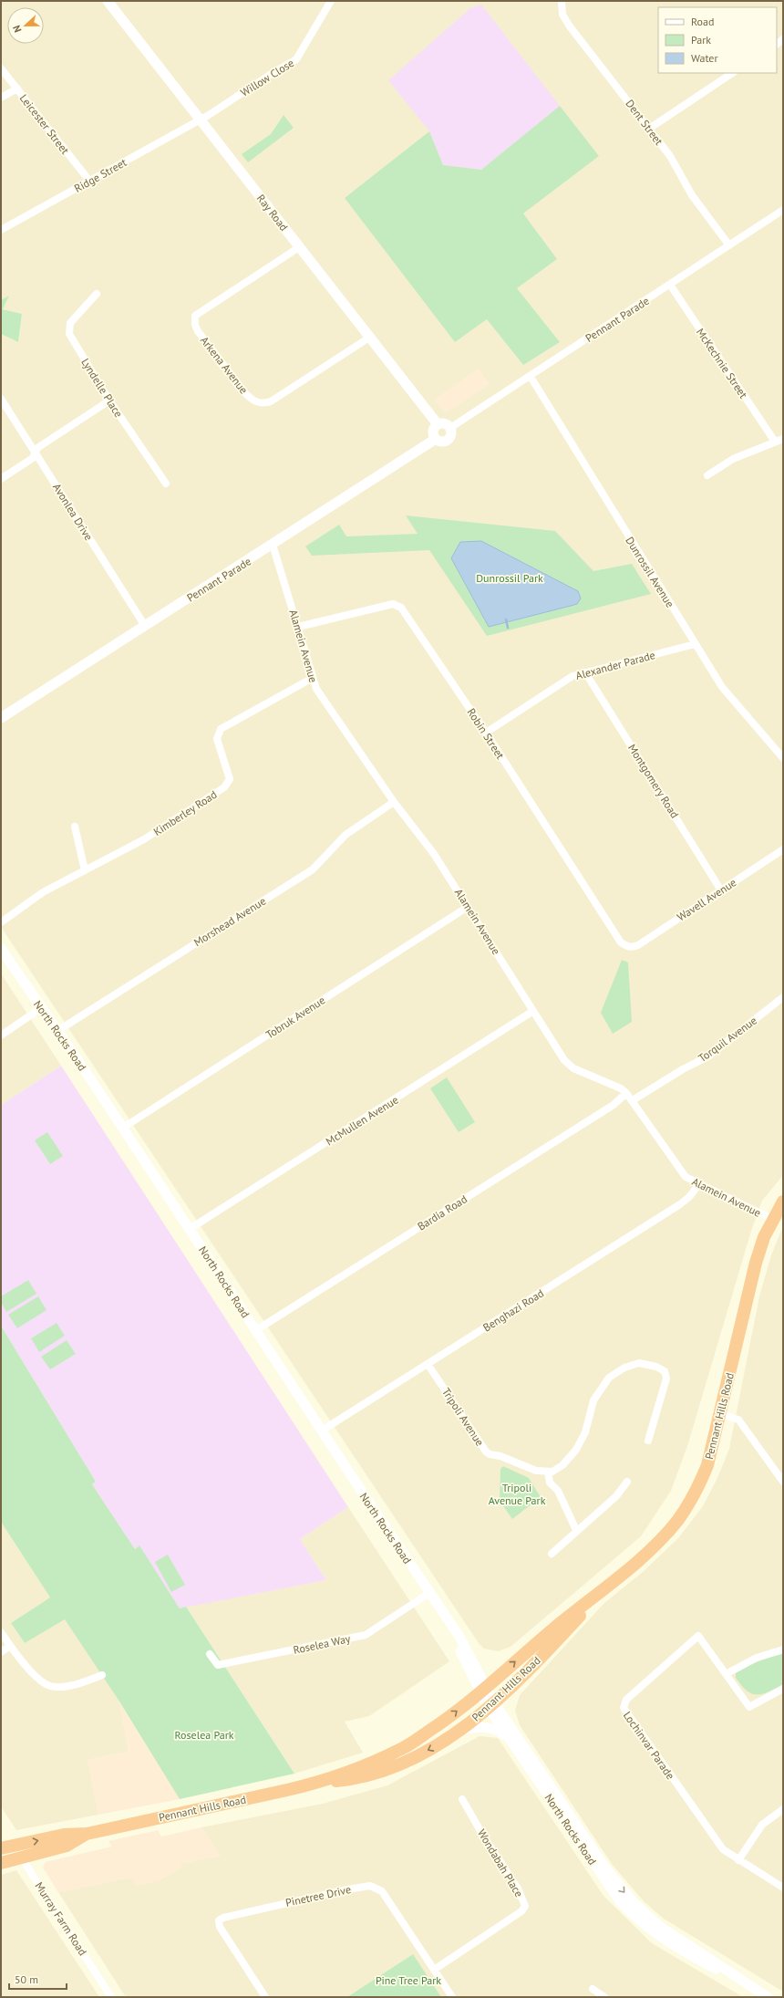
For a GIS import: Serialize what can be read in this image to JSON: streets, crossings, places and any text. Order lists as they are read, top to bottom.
{
  "streets": {
    "highway": ["Pennant Hills Road"],
    "street": [
      "Willow Close",
      "Dent Street",
      "Leicester Street",
      "Ridge Street",
      "Ray Road",
      "Pennant Parade",
      "McKechnie Street",
      "Arkena Avenue",
      "Lyndelle Place",
      "Avonlea Drive",
      "Dunrossil Avenue",
      "Alamein Avenue",
      "Alexander Parade",
      "Robin Street",
      "Montgomery Road",
      "Kimberley Road",
      "Wavell Avenue",
      "Morshead Avenue",
      "Tobruk Avenue",
      "North Rocks Road",
      "Torquil Avenue",
      "McMullen Avenue",
      "Bardia Road",
      "Benghazi Road",
      "Tripoli Avenue",
      "Roselea Way",
      "Lochinvar Parade",
      "Wondabah Place",
      "Pinetree Drive",
      "Murray Farm Road"
    ]
  },
  "crossings": [
    ["Willow Close", "Ridge Street"],
    ["Willow Close", "Ray Road"],
    ["Dent Street", "Pennant Parade"],
    ["Leicester Street", "Ridge Street"],
    ["Ridge Street", "Ray Road"],
    ["Ray Road", "Pennant Parade"],
    ["Ray Road", "Arkena Avenue"],
    ["Pennant Parade", "McKechnie Street"],
    ["Pennant Parade", "Avonlea Drive"],
    ["Pennant Parade", "Dunrossil Avenue"],
    ["Pennant Parade", "Alamein Avenue"],
    ["Dunrossil Avenue", "Alexander Parade"],
    ["Alamein Avenue", "Robin Street"],
    ["Alamein Avenue", "Kimberley Road"],
    ["Alamein Avenue", "Morshead Avenue"],
    ["Alamein Avenue", "Tobruk Avenue"],
    ["Alamein Avenue", "Torquil Avenue"],
    ["Alamein Avenue", "McMullen Avenue"],
    ["Alamein Avenue", "Bardia Road"],
    ["Alamein Avenue", "Benghazi Road"],
    ["Alamein Avenue", "Pennant Hills Road"],
    ["Alexander Parade", "Robin Street"],
    ["Alexander Parade", "Montgomery Road"],
    ["Robin Street", "Wavell Avenue"],
    ["Montgomery Road", "Wavell Avenue"],
    ["Morshead Avenue", "North Rocks Road"],
    ["Tobruk Avenue", "North Rocks Road"],
    ["North Rocks Road", "McMullen Avenue"],
    ["North Rocks Road", "Bardia Road"],
    ["North Rocks Road", "Benghazi Road"],
    ["North Rocks Road", "Pennant Hills Road"],
    ["North Rocks Road", "Roselea Way"],
    ["Benghazi Road", "Tripoli Avenue"],
    ["Pennant Hills Road", "Murray Farm Road"],
    ["Wondabah Place", "Pinetree Drive"]
  ],
  "parks": [
    "Dunrossil Park",
    "Tripoli Avenue Park",
    "Roselea Park",
    "Pine Tree Park"
  ],
  "legend": ["Road", "Park", "Water"],
  "scale_bar": "50 m",
  "north": "left"
}
